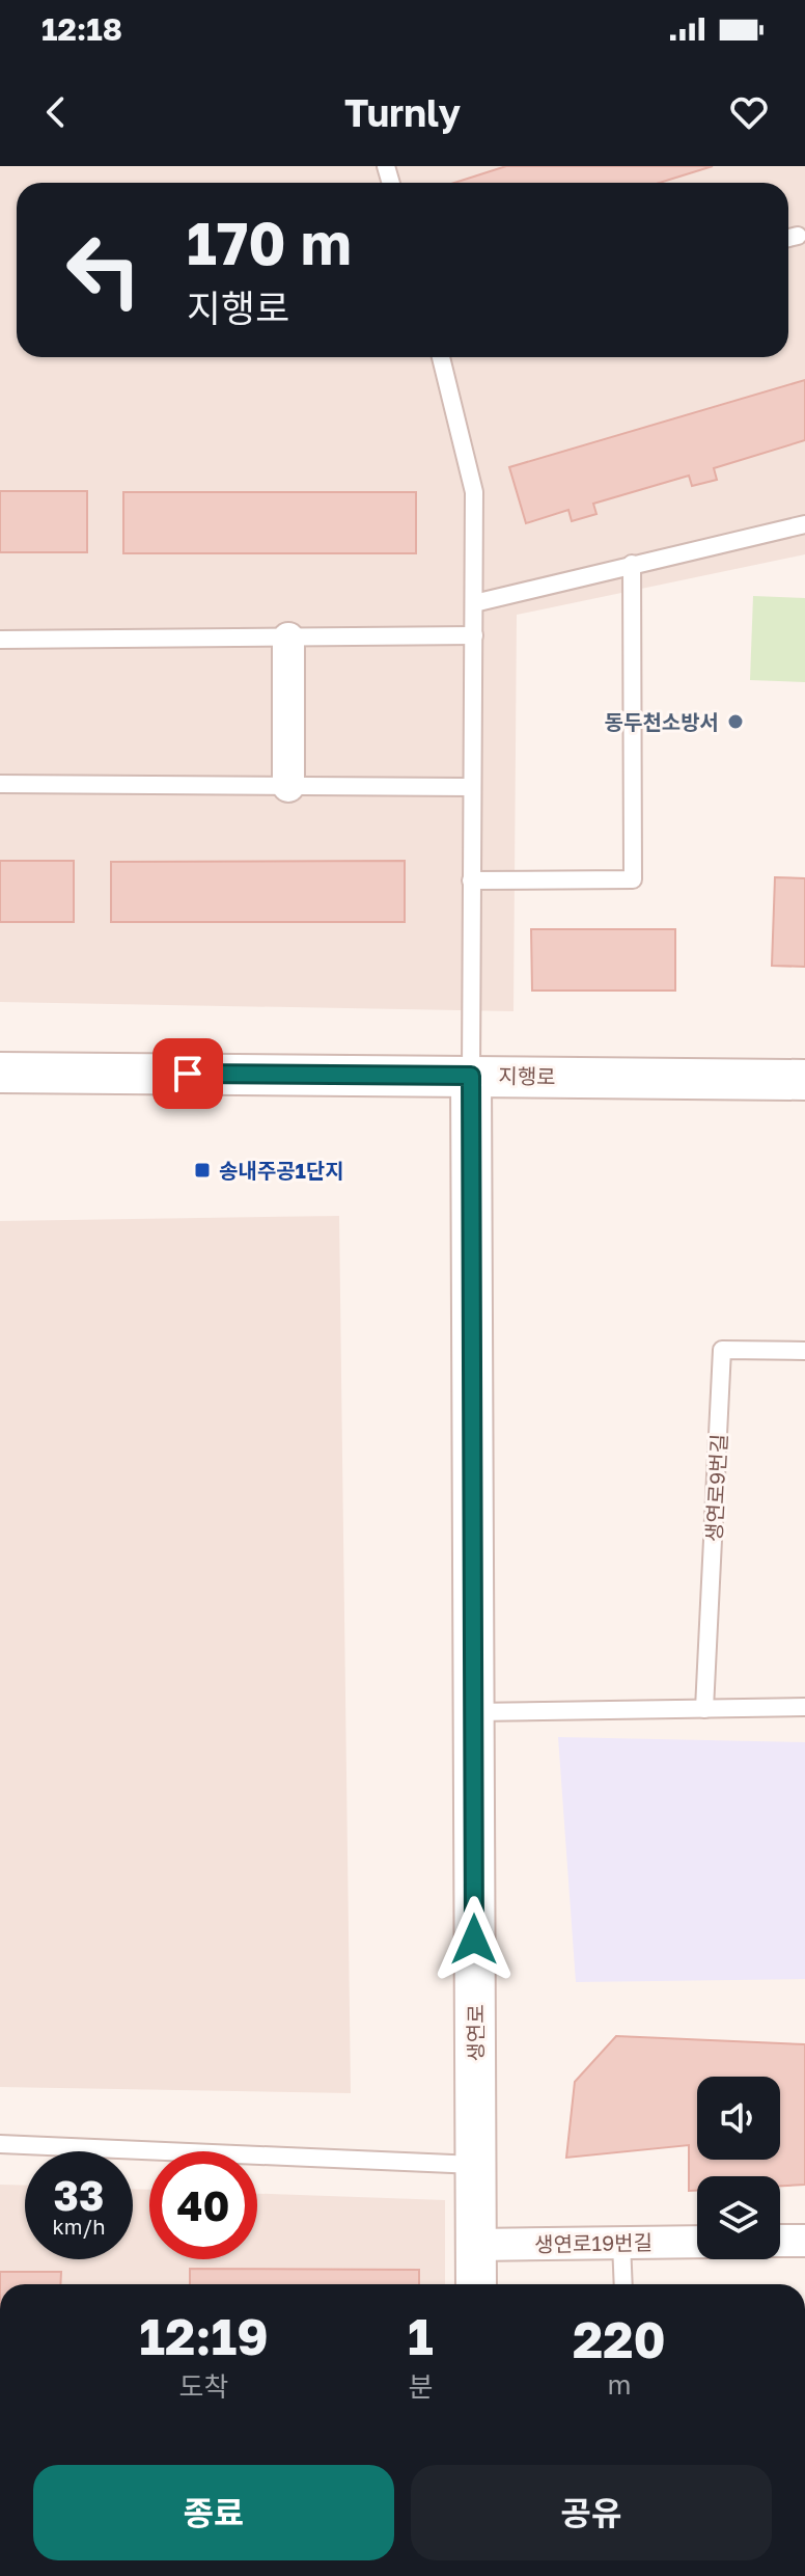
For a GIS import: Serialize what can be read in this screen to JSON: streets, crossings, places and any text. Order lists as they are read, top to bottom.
{
  "streets": {
    "street": ["지행로", "생연로", "생연로19번길"],
    "lane": ["생연로9번길"]
  },
  "crossings": [
    ["지행로", "생연로"],
    ["생연로", "생연로19번길"]
  ],
  "places": {
    "other": ["동두천소방서"],
    "transit": ["송내주공1단지"]
  },
  "page": {
    "status": "12:18",
    "header": "Turnly",
    "turn": ["170 m", "지행로"],
    "speed": "33 km/h",
    "limit": "40",
    "eta": [
      "12:19",
      "도착",
      "1",
      "분",
      "220",
      "m"
    ],
    "buttons": ["종료", "공유"]
  }
}
